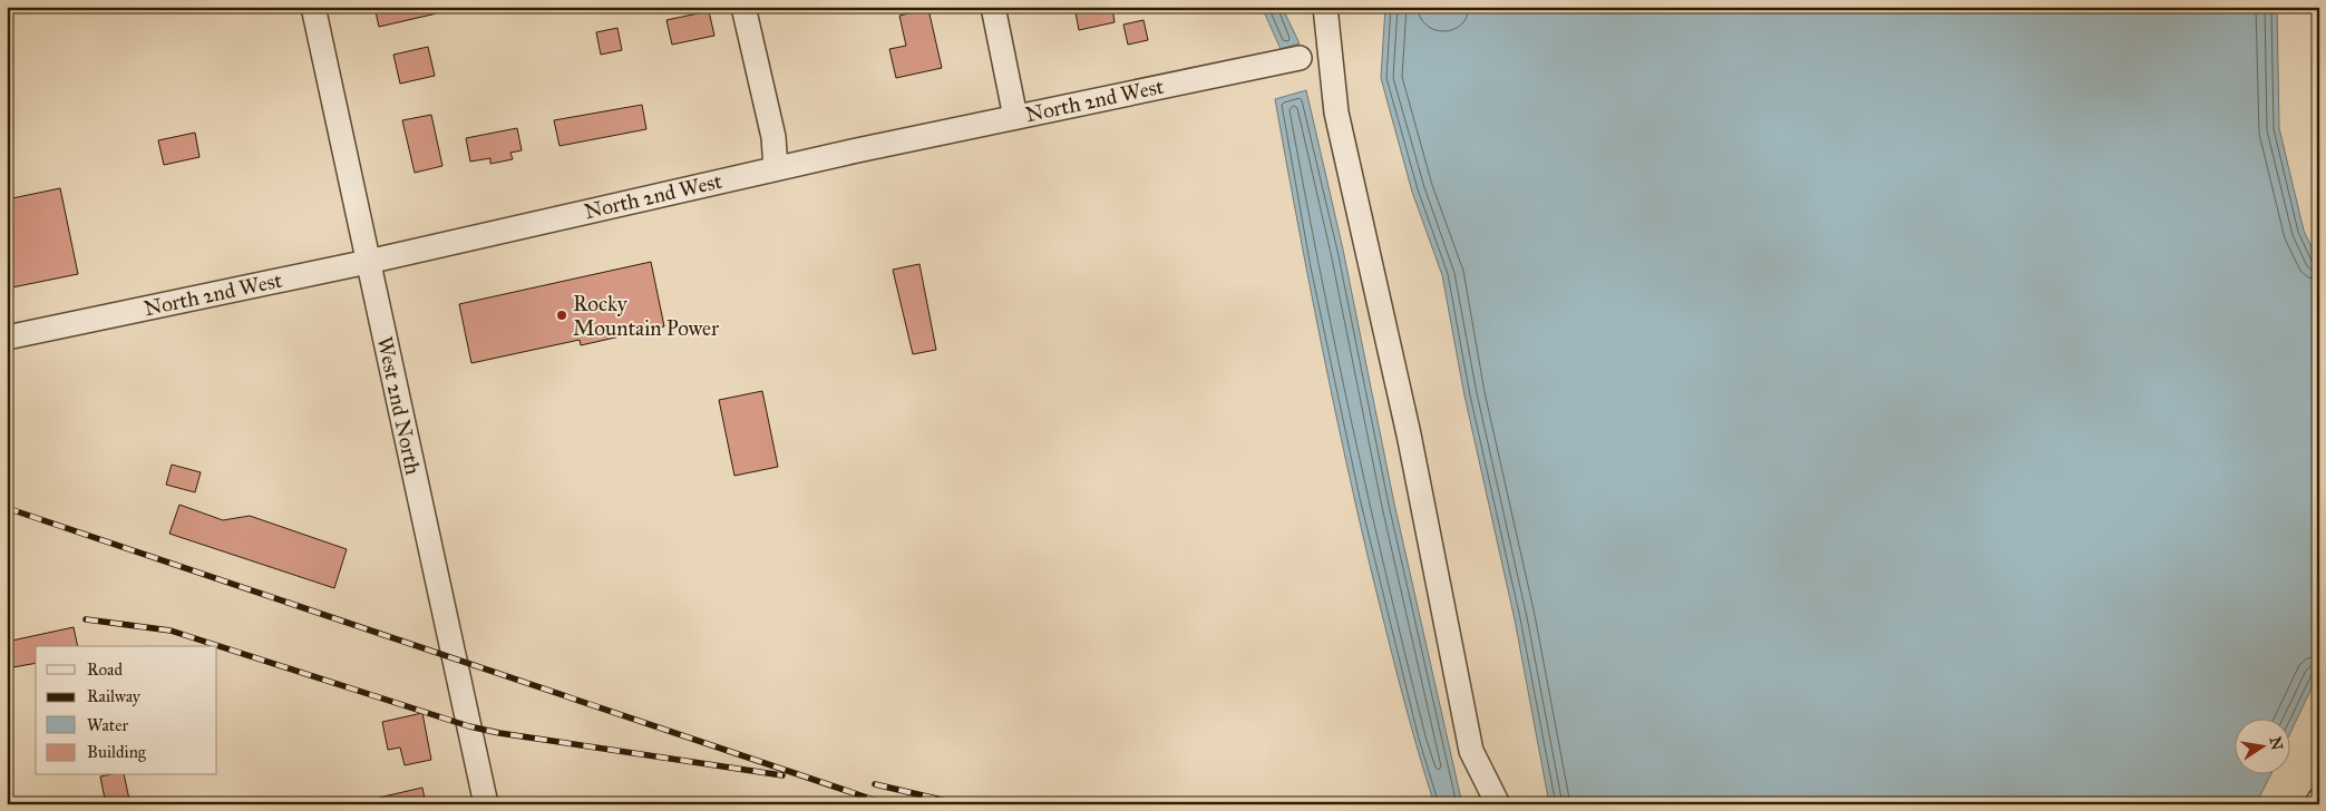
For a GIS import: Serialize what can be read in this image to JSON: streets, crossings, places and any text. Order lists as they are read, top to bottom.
{
  "streets": {
    "street": ["North 2nd West", "West 2nd North"]
  },
  "crossings": [
    ["North 2nd West", "West 2nd North"]
  ],
  "places": ["Rocky Mountain Power"],
  "legend": [
    "Road",
    "Railway",
    "Water",
    "Building"
  ],
  "north": "right"
}
